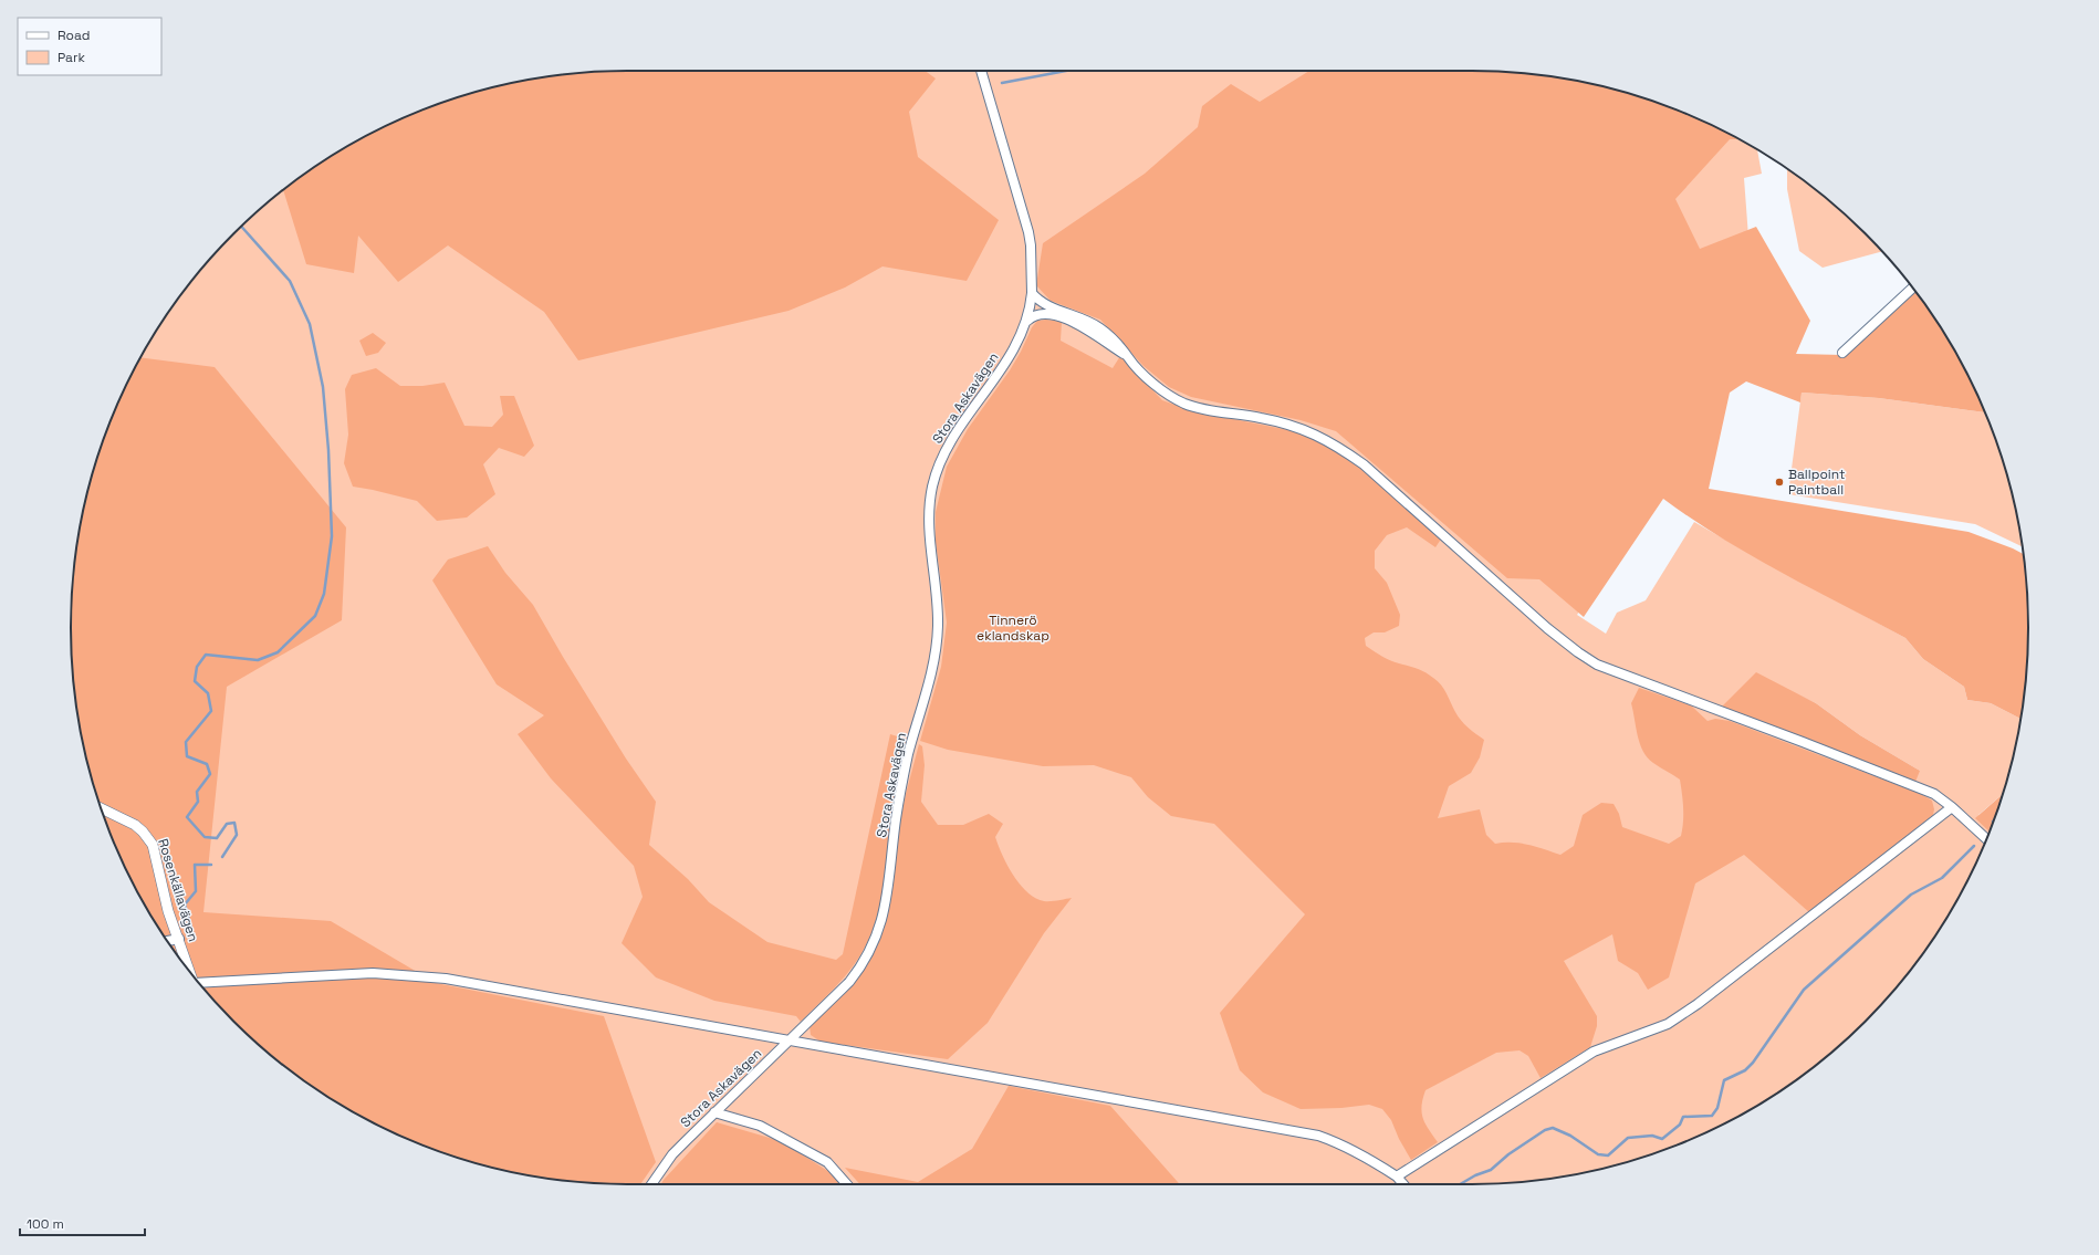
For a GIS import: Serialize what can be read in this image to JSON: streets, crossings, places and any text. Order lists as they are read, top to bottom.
{
  "streets": {
    "street": ["Stora Askavägen", "Rosenkällavägen"]
  },
  "parks": ["Tinnerö eklandskap"],
  "places": ["Ballpoint Paintball"],
  "legend": ["Road", "Park"],
  "scale_bar": "100 m"
}
